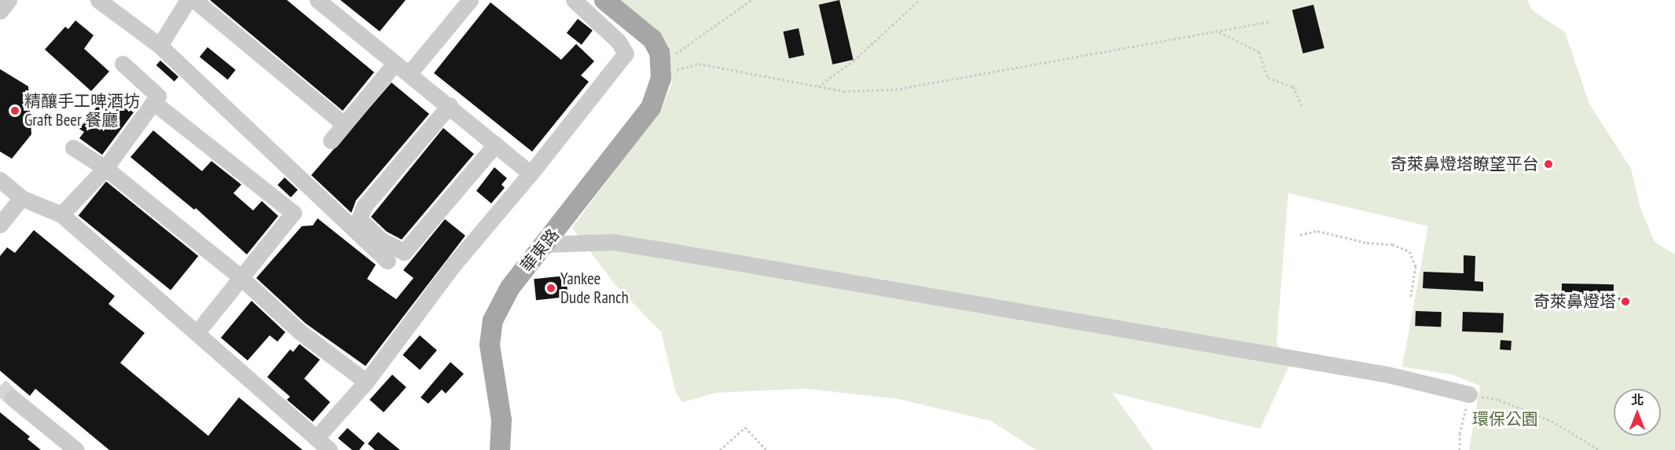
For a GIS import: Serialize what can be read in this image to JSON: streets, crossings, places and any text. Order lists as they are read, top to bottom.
{
  "streets": {
    "main road": ["華東路"]
  },
  "parks": ["環保公園"],
  "places": [
    "精釀手工啤酒坊 Graft Beer 餐廳",
    "奇萊鼻燈塔瞭望平台",
    "Yankee Dude Ranch",
    "奇萊鼻燈塔"
  ],
  "north": "top"
}
